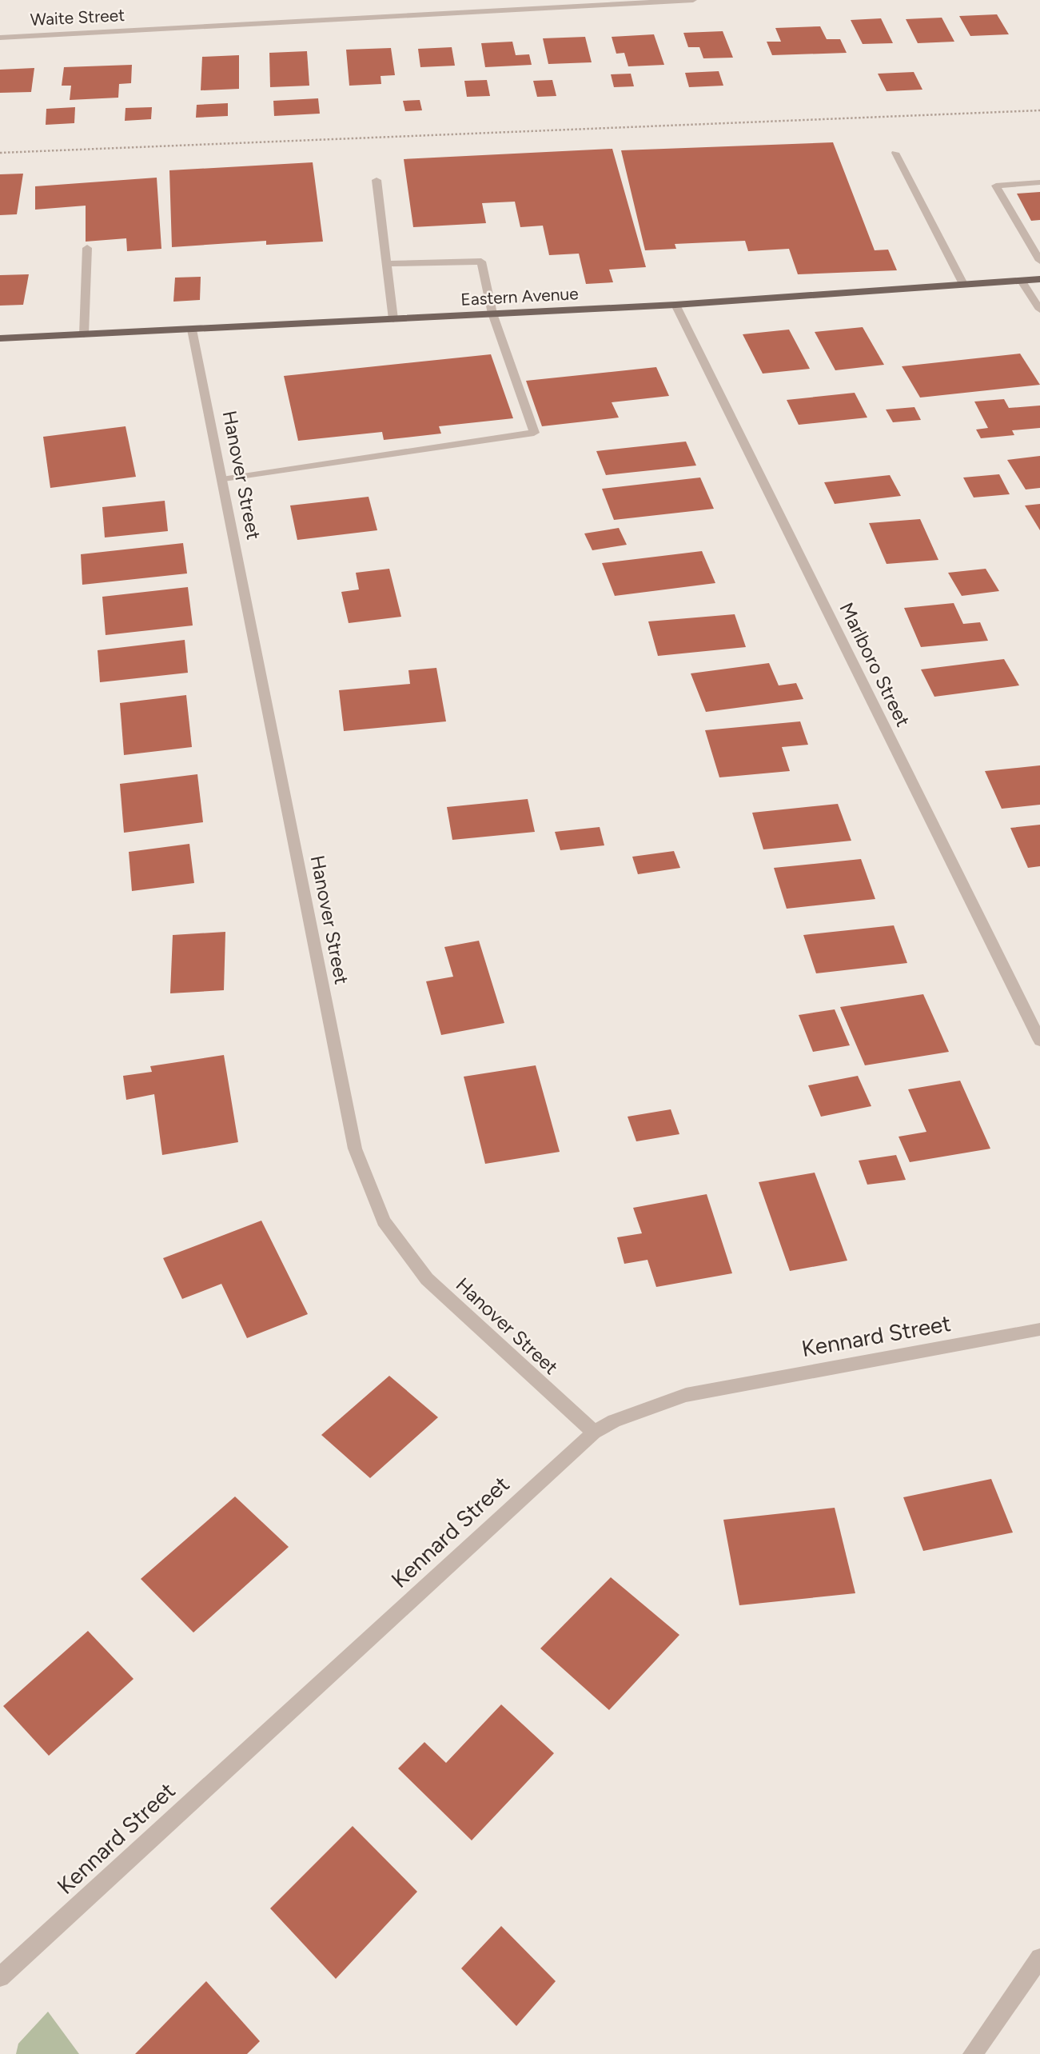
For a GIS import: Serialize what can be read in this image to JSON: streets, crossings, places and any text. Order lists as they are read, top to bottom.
{
  "streets": {
    "main road": ["Eastern Avenue"],
    "street": [
      "Waite Street",
      "Hanover Street",
      "Marlboro Street",
      "Kennard Street"
    ]
  },
  "crossings": [
    ["Eastern Avenue", "Hanover Street"],
    ["Eastern Avenue", "Marlboro Street"],
    ["Hanover Street", "Kennard Street"]
  ]
}
